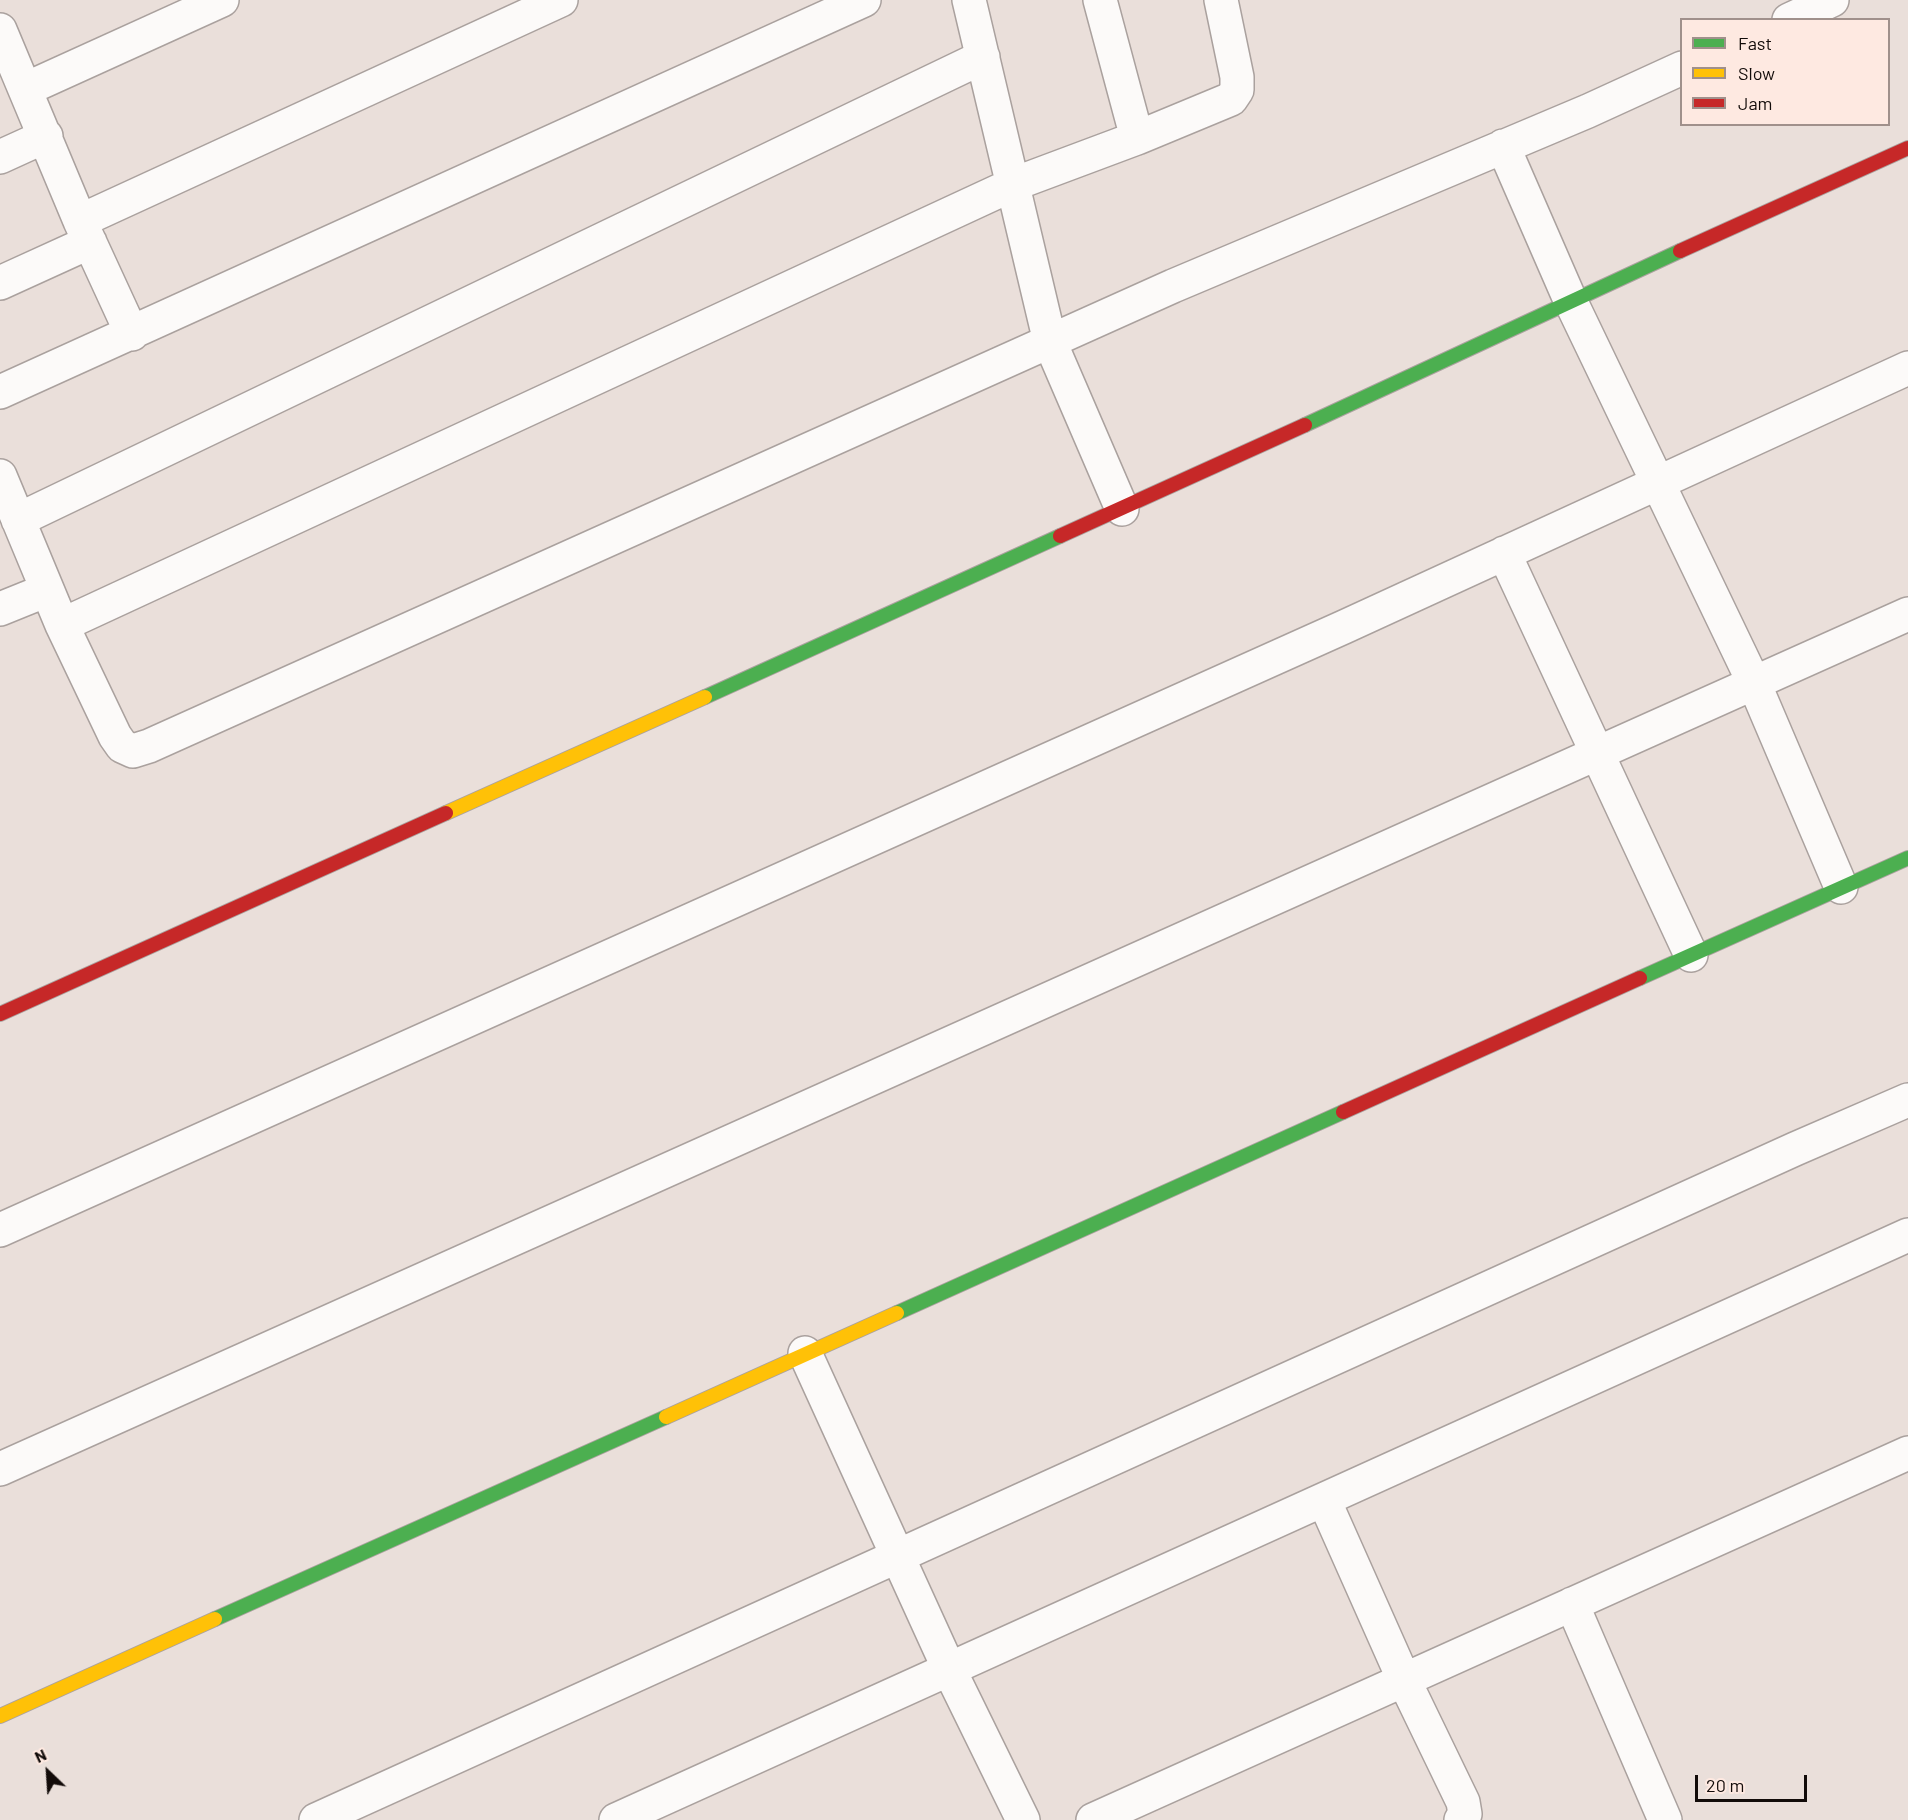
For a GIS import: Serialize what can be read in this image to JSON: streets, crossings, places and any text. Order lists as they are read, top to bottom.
{
  "legend": ["Fast", "Slow", "Jam"],
  "scale_bar": "20 m",
  "north": "top left"
}
